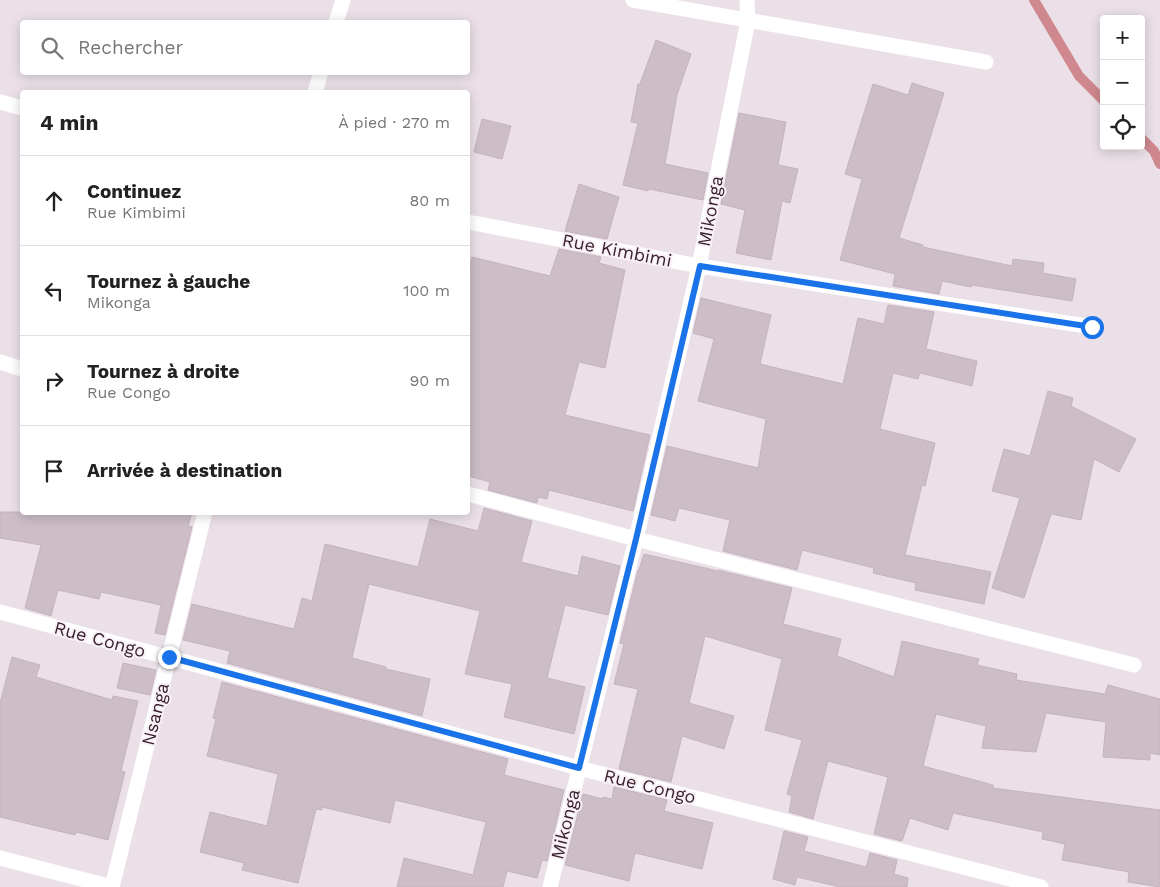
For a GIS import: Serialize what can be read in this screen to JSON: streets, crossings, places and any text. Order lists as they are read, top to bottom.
{
  "streets": {
    "street": [
      "Mikonga",
      "Rue Kimbimi",
      "Rue Congo",
      "Nsanga"
    ]
  },
  "crossings": [
    ["Mikonga", "Rue Kimbimi"],
    ["Mikonga", "Rue Congo"],
    ["Rue Congo", "Nsanga"]
  ],
  "page": {
    "map_buttons": ["+", "−"],
    "search": "Rechercher",
    "heading": ["4 min", "À pied · 270 m"],
    "list": [
      ["Continuez", "Rue Kimbimi", "80 m"],
      ["Tournez à gauche", "Mikonga", "100 m"],
      ["Tournez à droite", "Rue Congo", "90 m"],
      "Arrivée à destination"
    ]
  }
}
